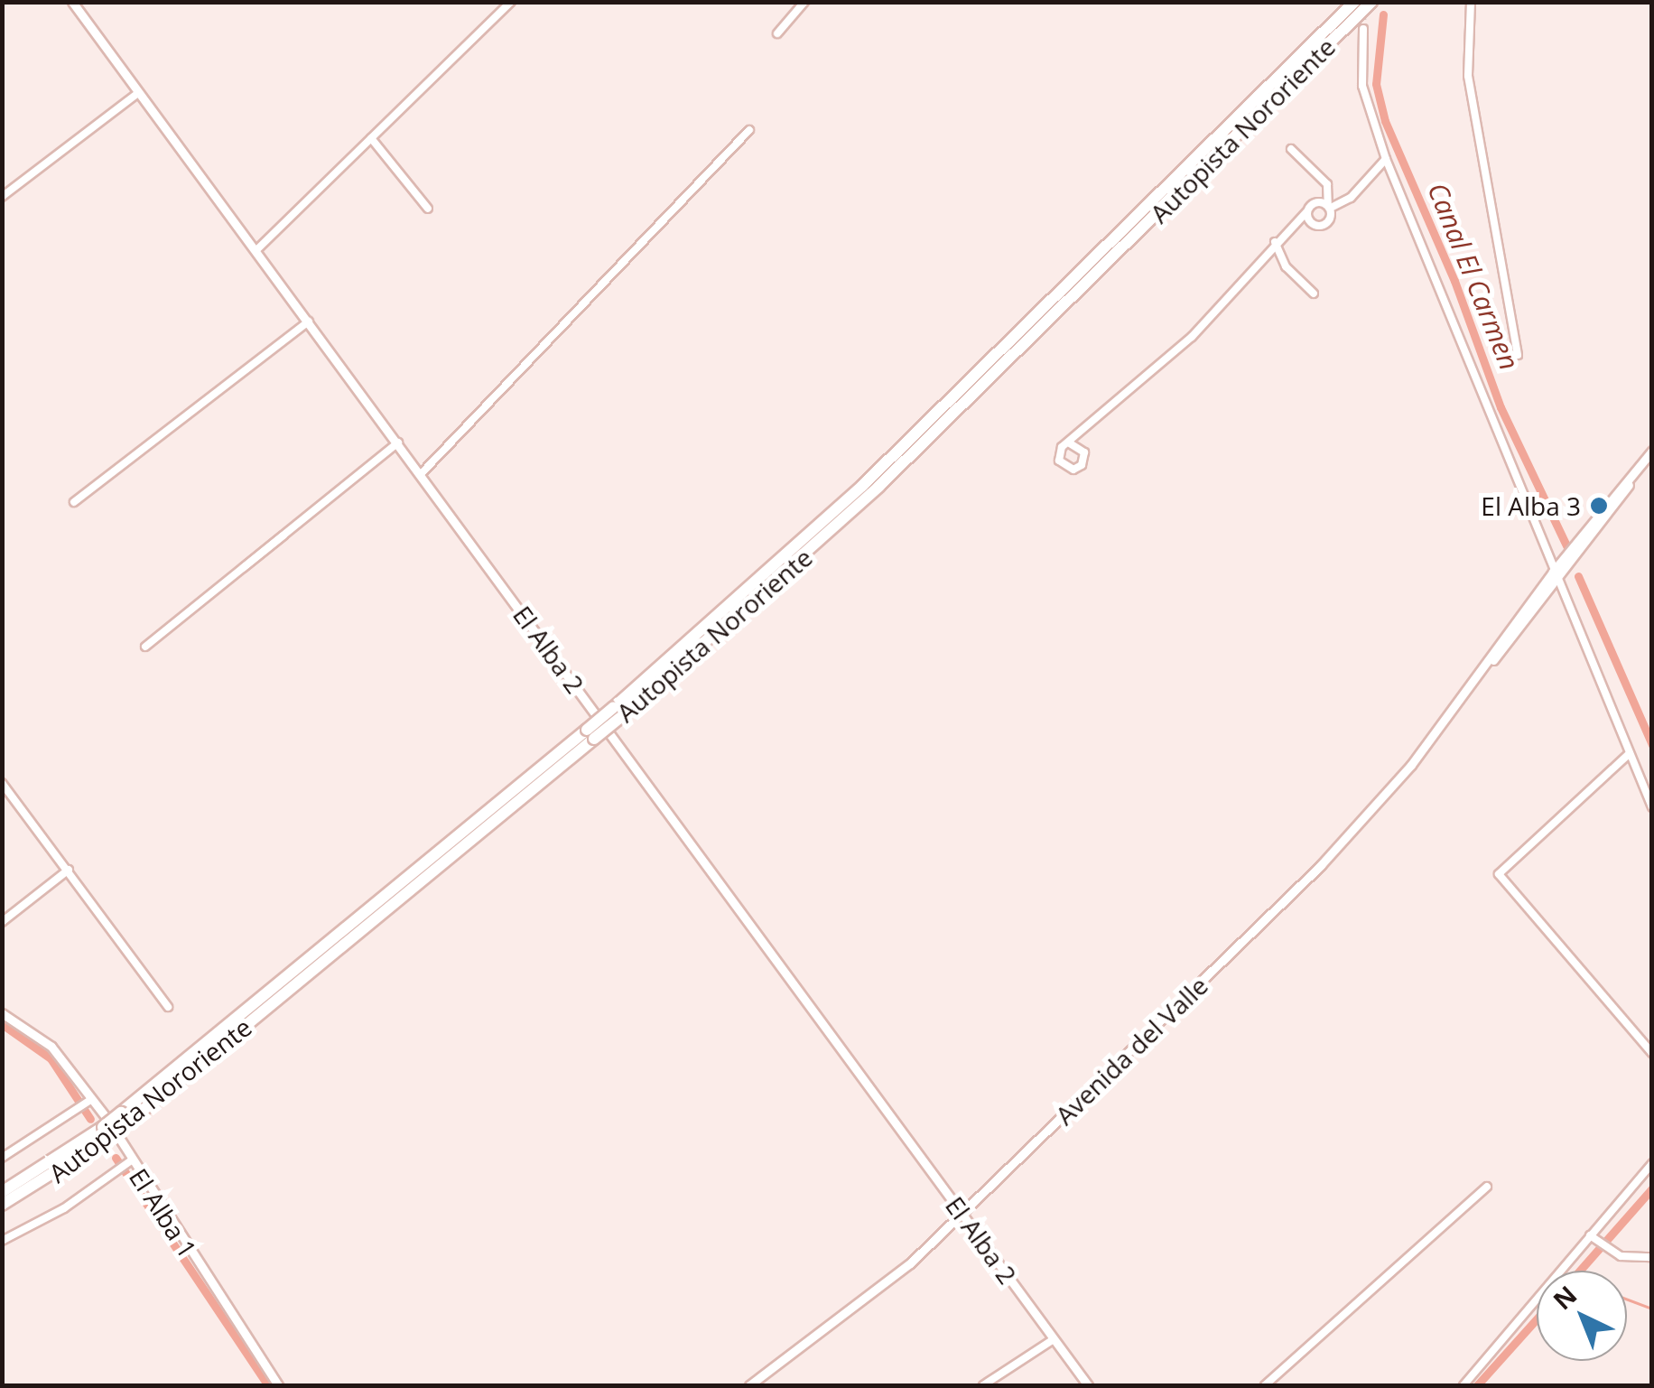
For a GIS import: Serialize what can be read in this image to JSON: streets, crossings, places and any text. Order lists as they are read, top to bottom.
{
  "streets": {
    "highway": ["Autopista Nororiente"],
    "street": ["El Alba 2", "Avenida del Valle", "El Alba 1"]
  },
  "crossings": [
    ["El Alba 2", "Avenida del Valle"]
  ],
  "water": ["Canal El Carmen"],
  "places": ["El Alba 3"],
  "north": "top left"
}
